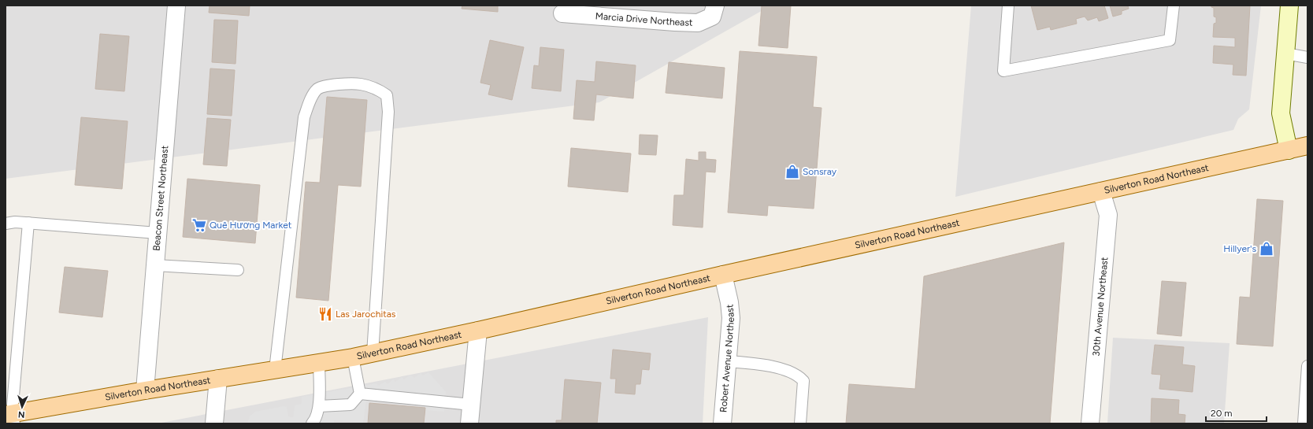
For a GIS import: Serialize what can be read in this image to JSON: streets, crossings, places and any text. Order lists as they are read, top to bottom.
{
  "streets": {
    "main road": ["Silverton Road Northeast"],
    "street": [
      "Marcia Drive Northeast",
      "Beacon Street Northeast",
      "30th Avenue Northeast",
      "Robert Avenue Northeast"
    ]
  },
  "crossings": [
    ["Silverton Road Northeast", "Beacon Street Northeast"],
    ["Silverton Road Northeast", "30th Avenue Northeast"],
    ["Silverton Road Northeast", "Robert Avenue Northeast"]
  ],
  "places": {
    "shop": ["Sonsray", "Hillyer's"],
    "supermarket": ["Quê Hương Market"],
    "restaurant": ["Las Jarochitas"]
  },
  "scale_bar": "20 m",
  "north": "bottom"
}
